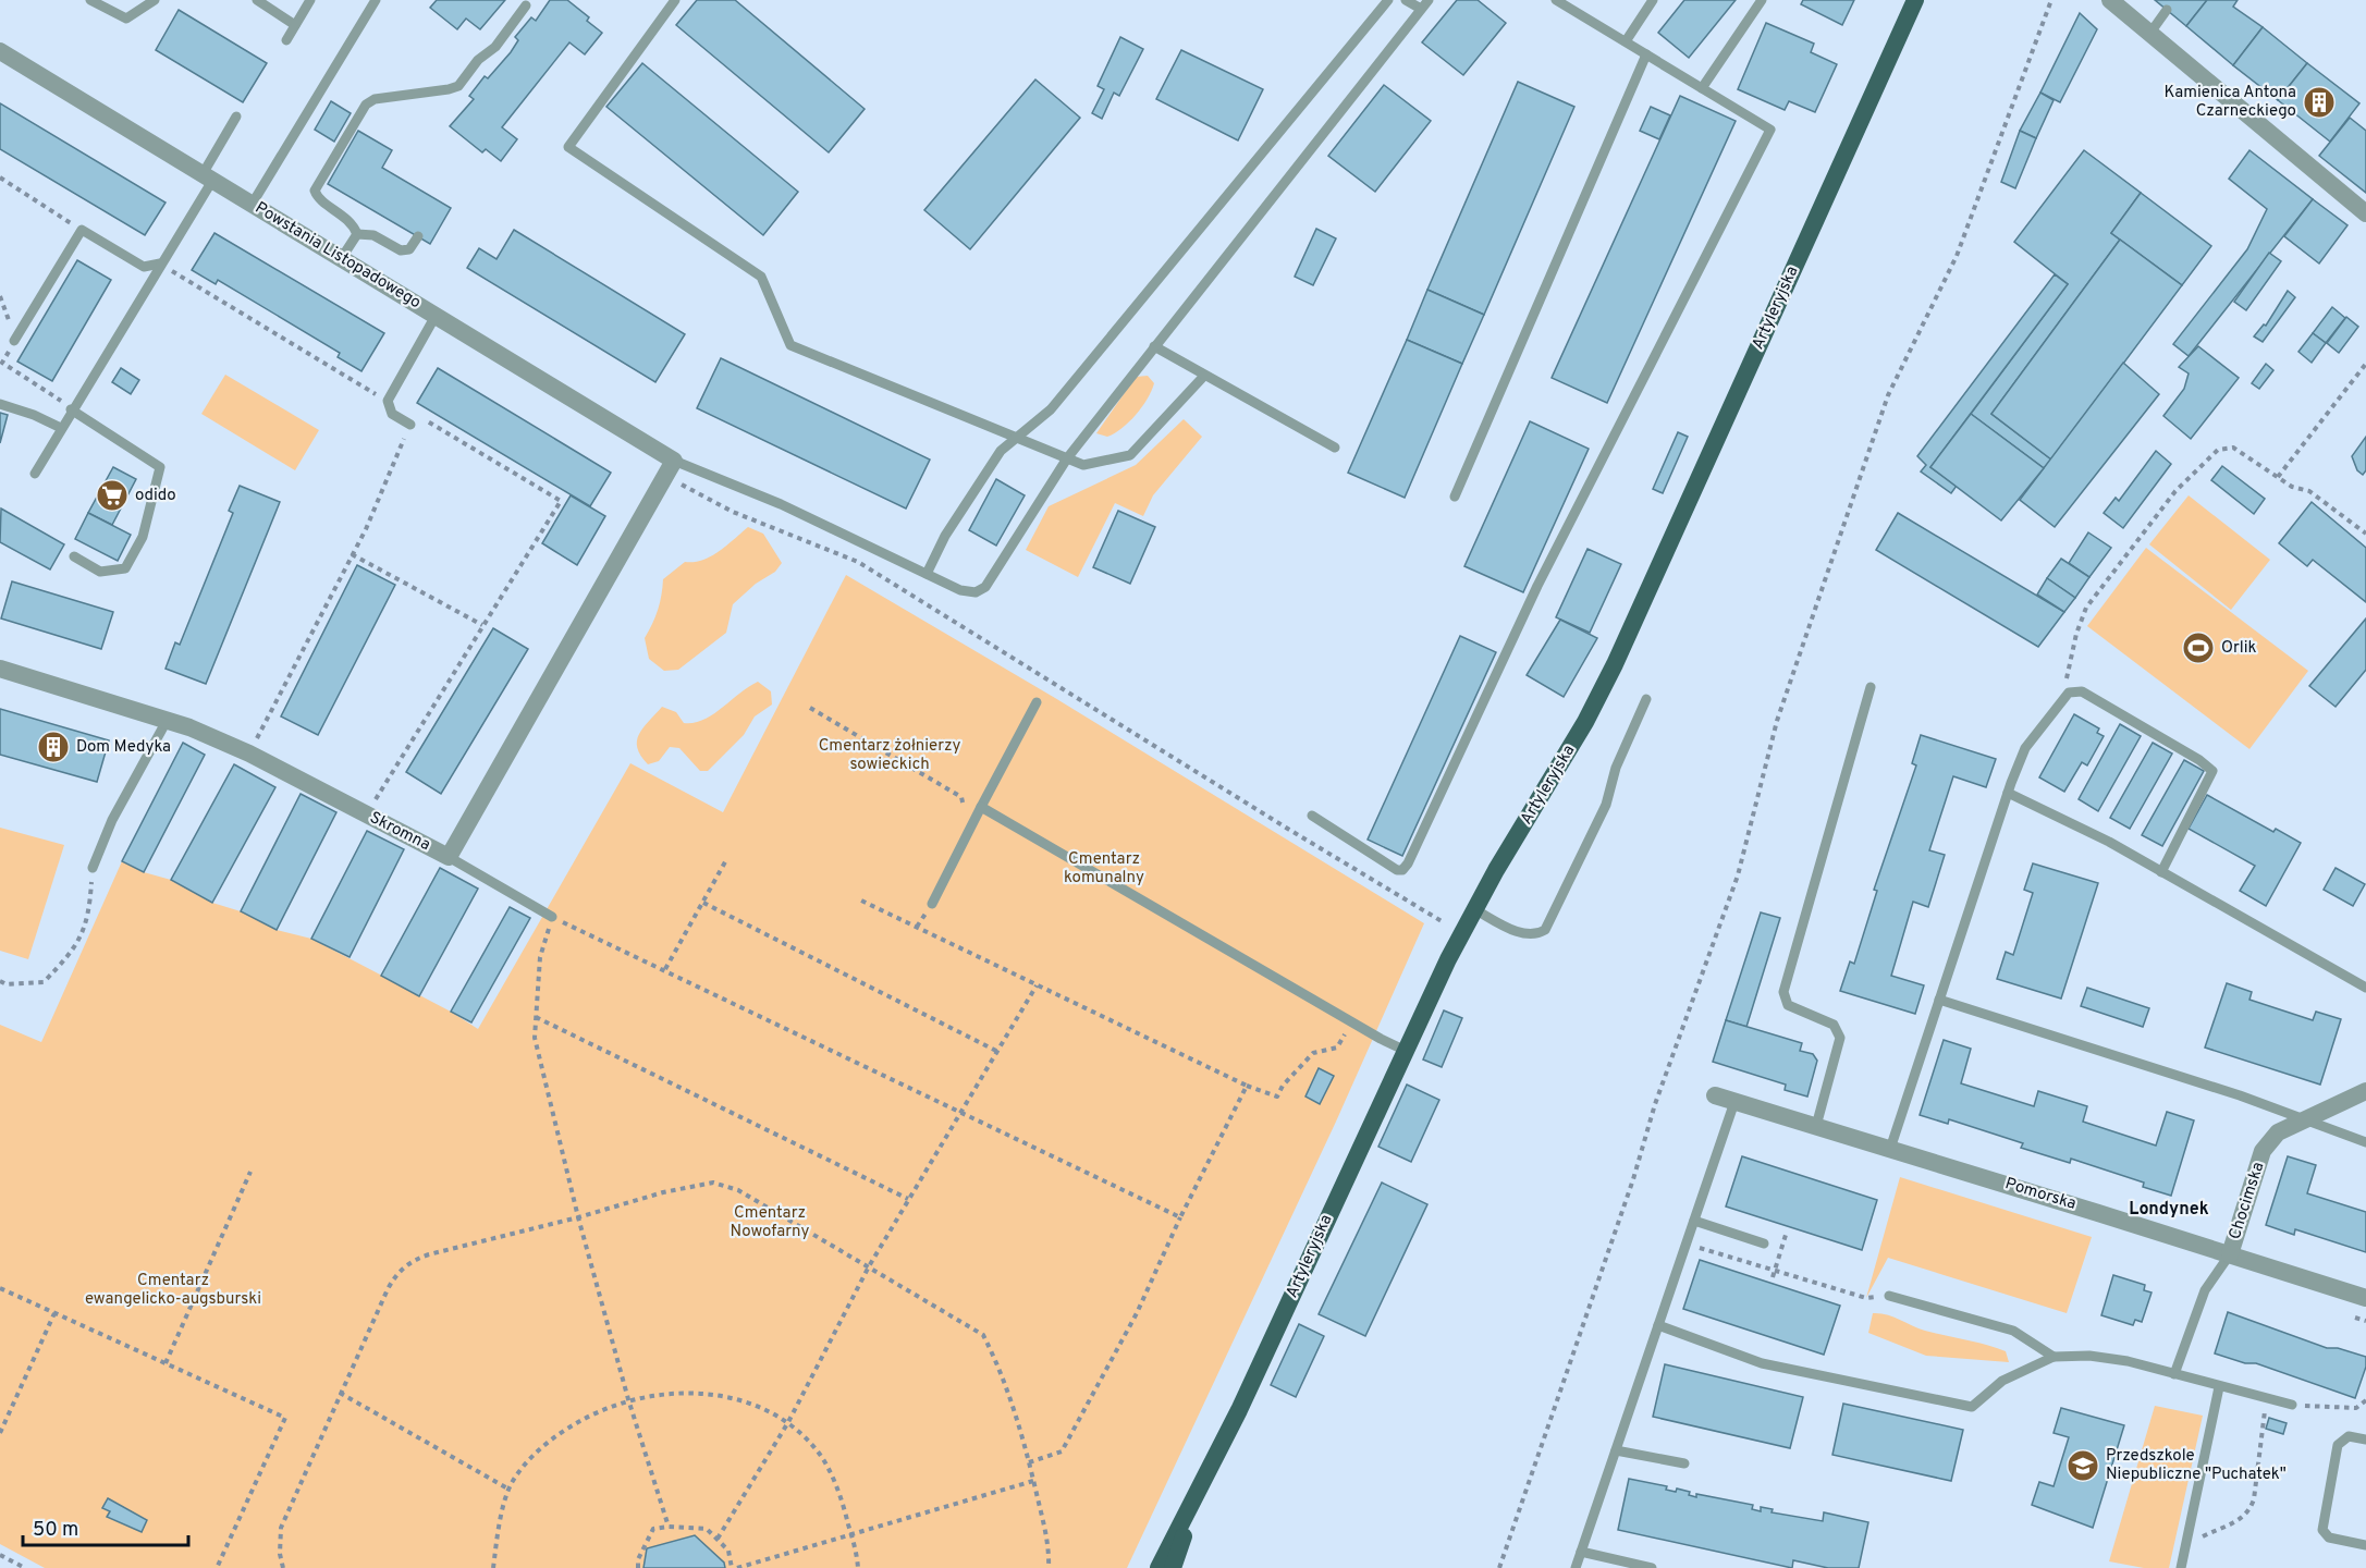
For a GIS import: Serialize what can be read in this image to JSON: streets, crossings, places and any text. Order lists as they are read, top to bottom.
{
  "streets": {
    "main road": ["Artyleryjska"],
    "street": [
      "Powstania Listopadowego",
      "Skromna",
      "Pomorska",
      "Chocimska"
    ]
  },
  "crossings": [
    ["Powstania Listopadowego", "Skromna"],
    ["Pomorska", "Chocimska"]
  ],
  "districts": ["Londynek"],
  "parks": [
    "Cmentarz żołnierzy sowieckich",
    "Cmentarz komunalny",
    "Cmentarz Nowofarny",
    "Cmentarz ewangelicko-augsburski"
  ],
  "places": {
    "building": ["Kamienica Antona Czarneckiego", "Dom Medyka"],
    "supermarket": ["odido"],
    "sports": ["Orlik"],
    "school or university": ["Przedszkole Niepubliczne \"Puchatek\""]
  },
  "scale_bar": "50 m"
}
